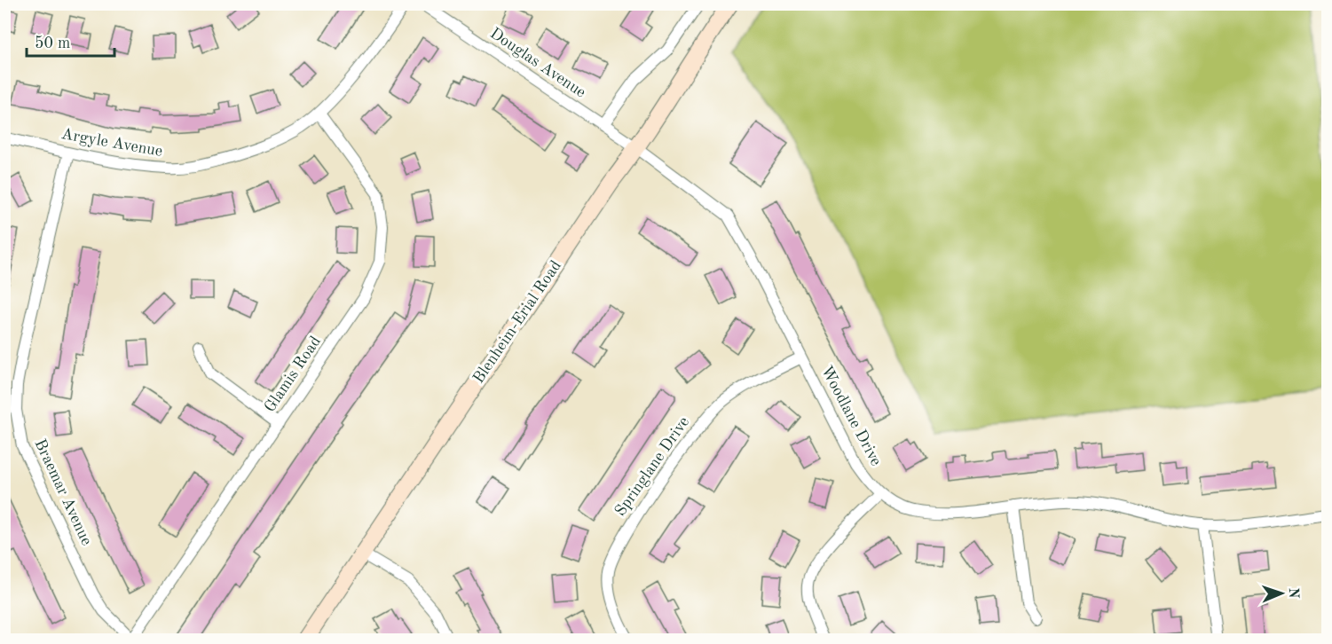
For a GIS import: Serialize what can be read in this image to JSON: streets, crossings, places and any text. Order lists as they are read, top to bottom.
{
  "streets": {
    "main road": ["Blenheim-Erial Road"],
    "street": [
      "Douglas Avenue",
      "Argyle Avenue",
      "Glamis Road",
      "Woodlane Drive",
      "Springlane Drive",
      "Braemar Avenue"
    ]
  },
  "crossings": [
    ["Douglas Avenue", "Blenheim-Erial Road"],
    ["Douglas Avenue", "Woodlane Drive"],
    ["Argyle Avenue", "Glamis Road"],
    ["Argyle Avenue", "Braemar Avenue"],
    ["Blenheim-Erial Road", "Woodlane Drive"],
    ["Glamis Road", "Braemar Avenue"],
    ["Woodlane Drive", "Springlane Drive"]
  ],
  "scale_bar": "50 m",
  "north": "right"
}
